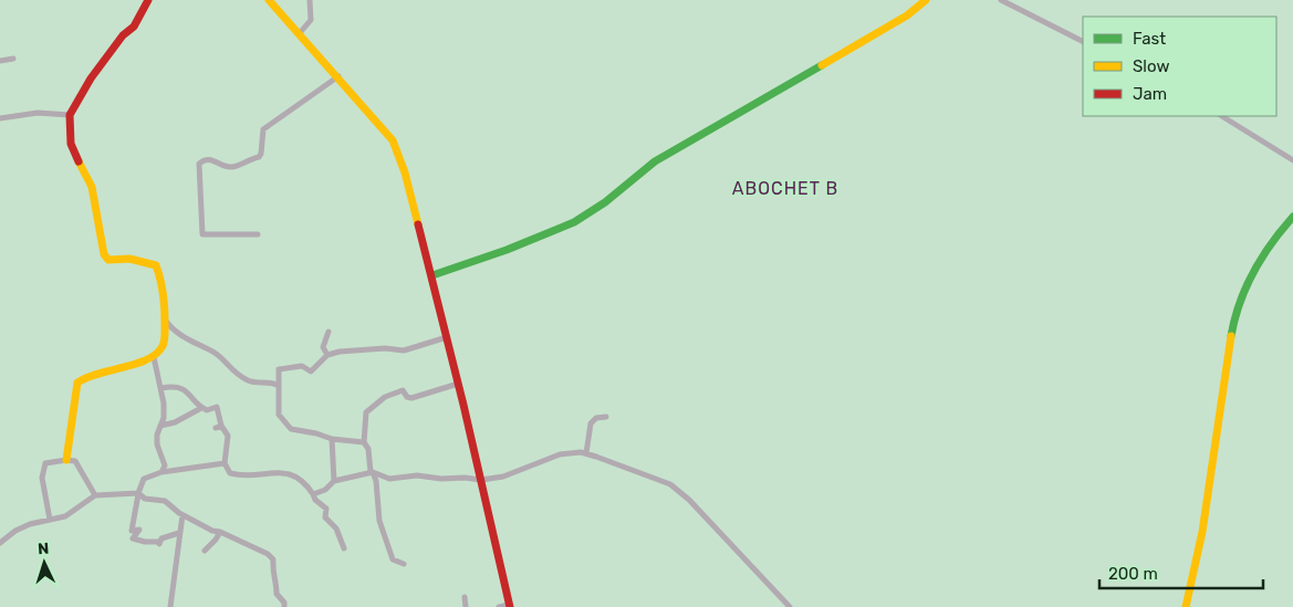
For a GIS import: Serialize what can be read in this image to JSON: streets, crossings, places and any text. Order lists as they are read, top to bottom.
{
  "districts": ["ABOCHET B"],
  "legend": ["Fast", "Slow", "Jam"],
  "scale_bar": "200 m",
  "north": "top"
}
